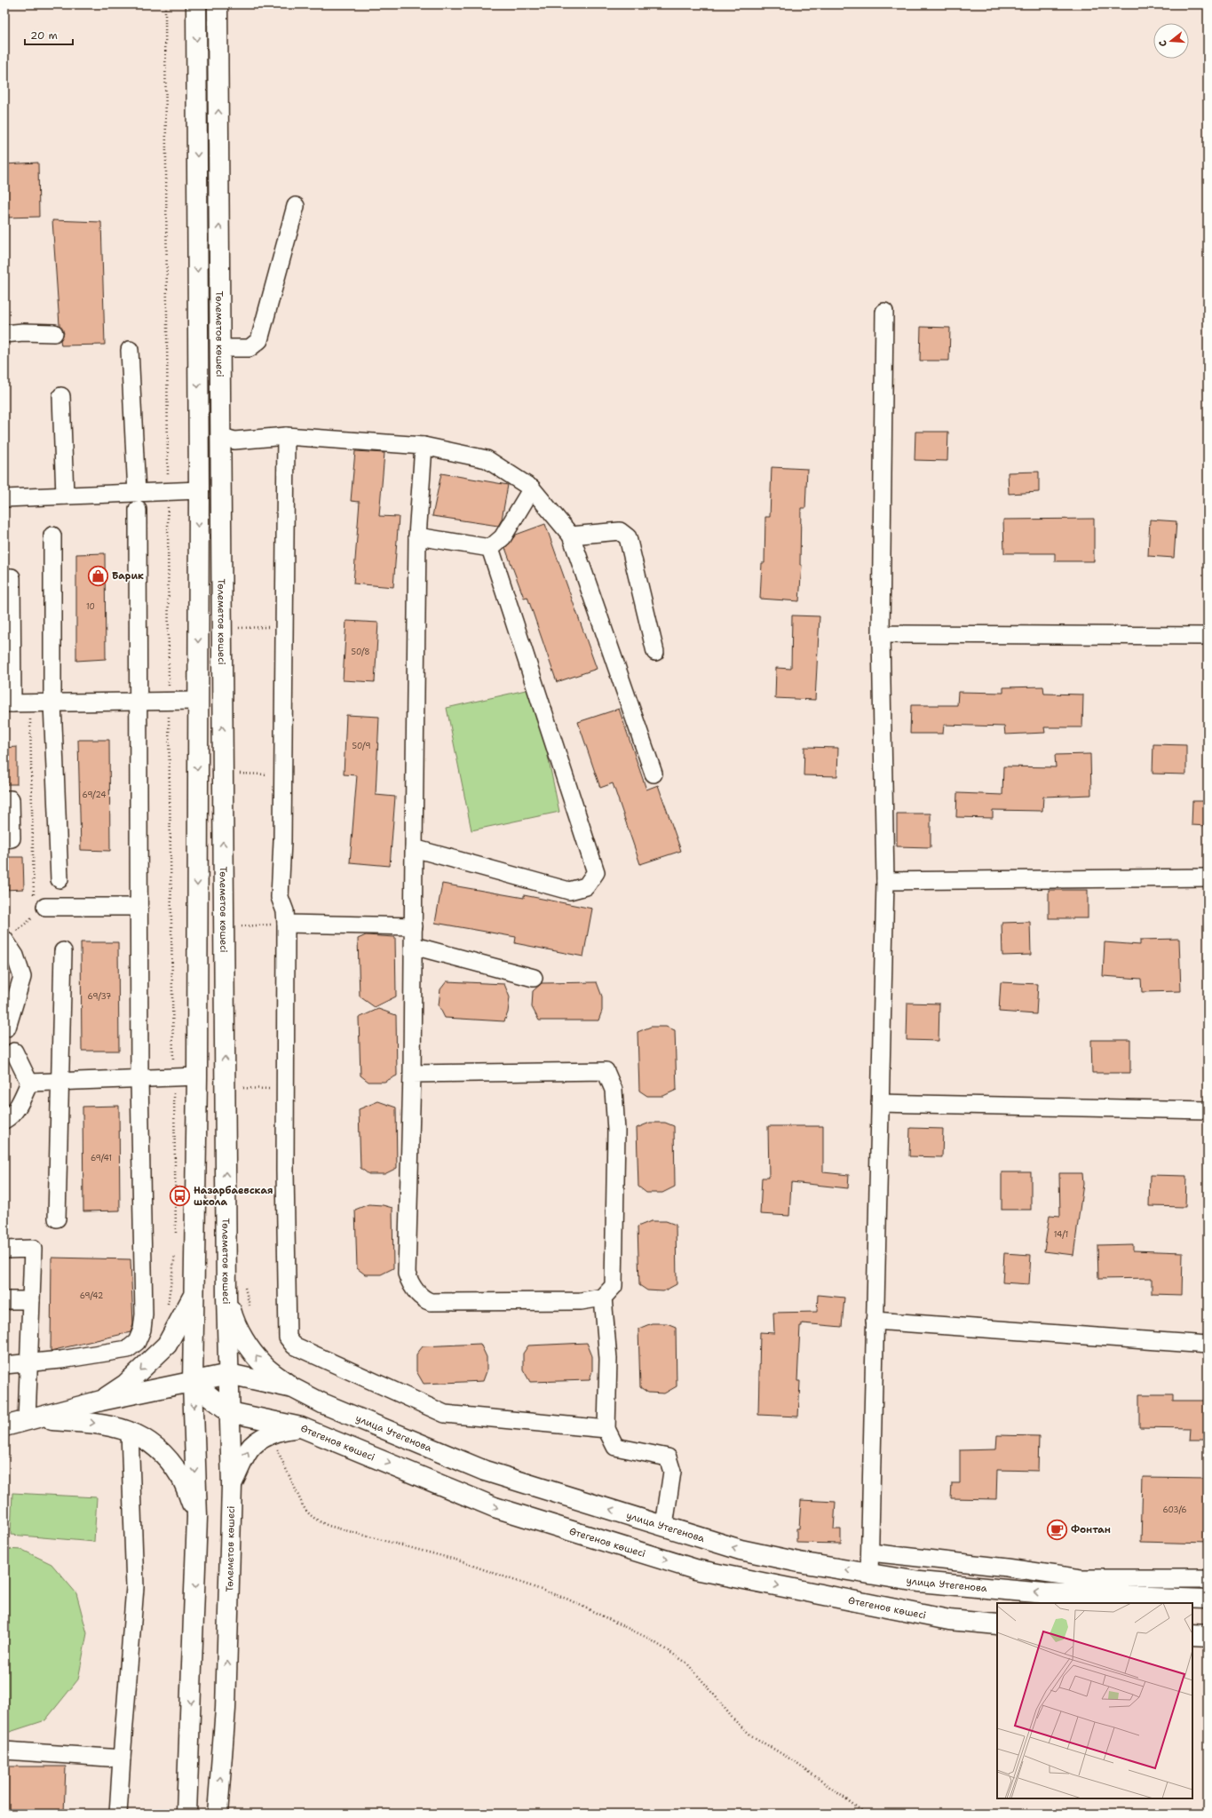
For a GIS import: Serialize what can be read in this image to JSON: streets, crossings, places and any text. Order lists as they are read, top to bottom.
{
  "streets": {
    "main road": ["Төлеметов көшесі", "улица Утегенова", "Өтегенов көшесі"]
  },
  "crossings": [
    ["Төлеметов көшесі", "улица Утегенова"],
    ["Төлеметов көшесі", "Өтегенов көшесі"]
  ],
  "one_way": ["улица Утегенова", "Өтегенов көшесі"],
  "places": {
    "shop": ["Барик"],
    "bus stop": ["Назарбаевская школа"],
    "cafe": ["Фонтан"]
  },
  "house_numbers": [
    "10",
    "50/8",
    "50/9",
    "69/24",
    "69/37",
    "69/41",
    "14/1",
    "69/42",
    "603/6"
  ],
  "scale_bar": "20 m",
  "north": "left"
}
